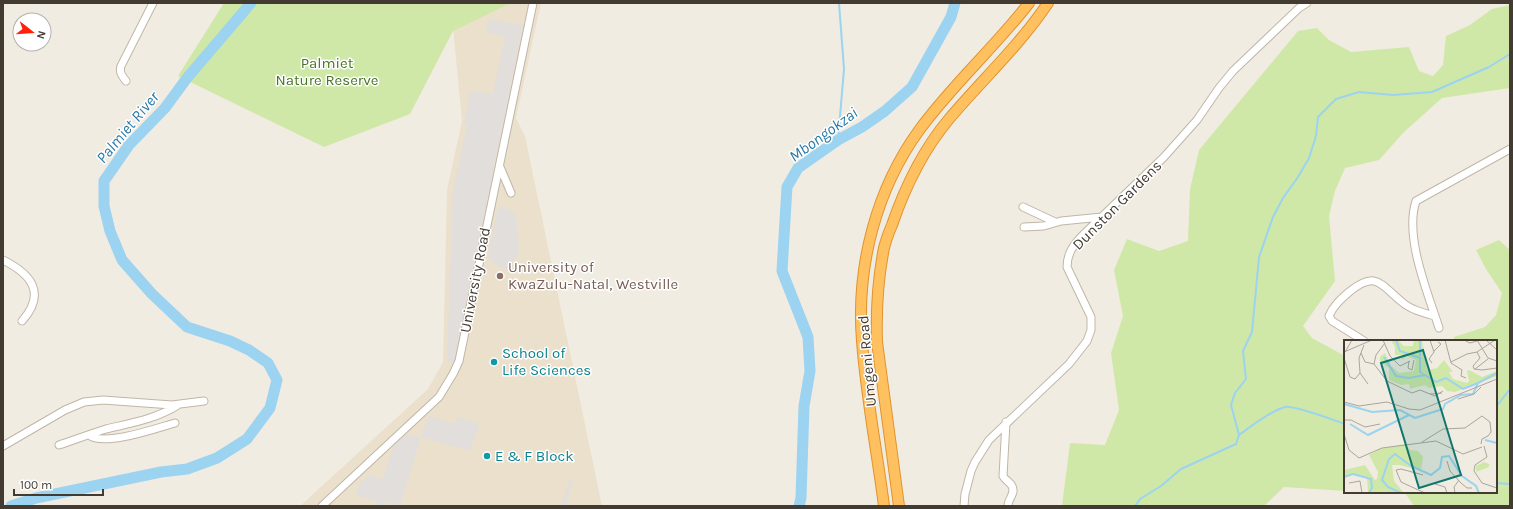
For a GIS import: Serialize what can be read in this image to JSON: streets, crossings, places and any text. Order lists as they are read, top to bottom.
{
  "streets": {
    "highway": ["Umgeni Road"],
    "street": ["Dunston Gardens", "University Road"]
  },
  "water": ["Palmiet River", "Mbongokzai"],
  "parks": ["Palmiet Nature Reserve"],
  "places": ["University of KwaZulu-Natal, Westville", "School of Life Sciences", "E & F Block"],
  "scale_bar": "100 m",
  "north": "right"
}
